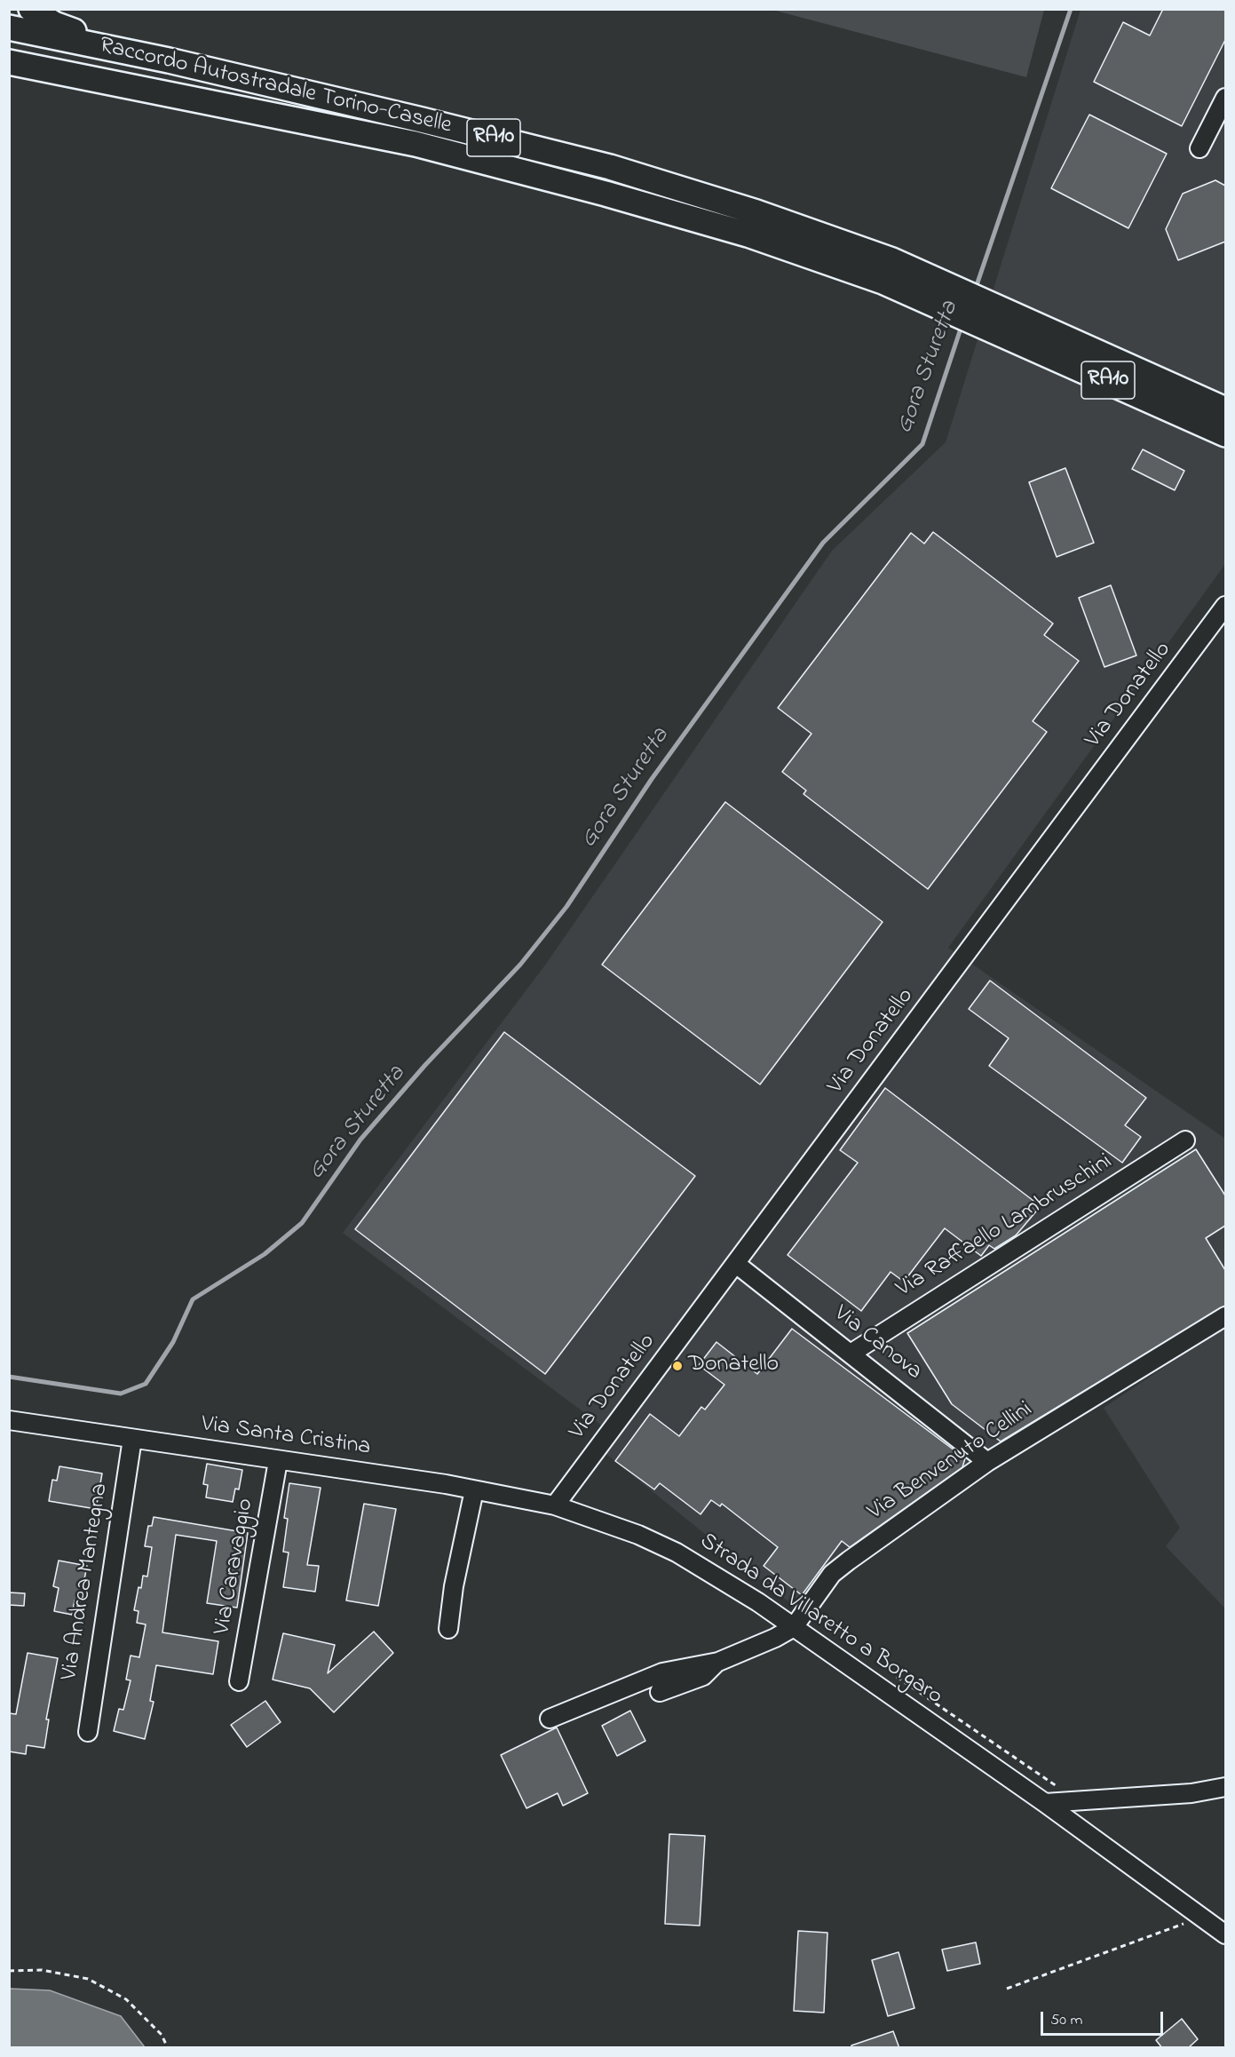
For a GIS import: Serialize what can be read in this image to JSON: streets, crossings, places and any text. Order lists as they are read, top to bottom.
{
  "streets": {
    "highway": ["Raccordo Autostradale Torino-Caselle", "RA10"],
    "street": [
      "Via Donatello",
      "Via Raffaello Lambruschini",
      "Via Canova",
      "Via Santa Cristina",
      "Via Benvenuto Cellini",
      "Via Caravaggio",
      "Via Andrea Mantegna",
      "Strada da Villaretto a Borgaro"
    ]
  },
  "crossings": [
    ["Via Donatello", "Via Canova"],
    ["Via Donatello", "Via Santa Cristina"],
    ["Via Donatello", "Strada da Villaretto a Borgaro"],
    ["Via Raffaello Lambruschini", "Via Canova"],
    ["Via Canova", "Via Benvenuto Cellini"],
    ["Via Santa Cristina", "Via Caravaggio"],
    ["Via Santa Cristina", "Via Andrea Mantegna"],
    ["Via Santa Cristina", "Strada da Villaretto a Borgaro"],
    ["Via Benvenuto Cellini", "Strada da Villaretto a Borgaro"]
  ],
  "water": ["Gora Sturetta"],
  "places": ["Donatello"],
  "scale_bar": "50 m"
}
